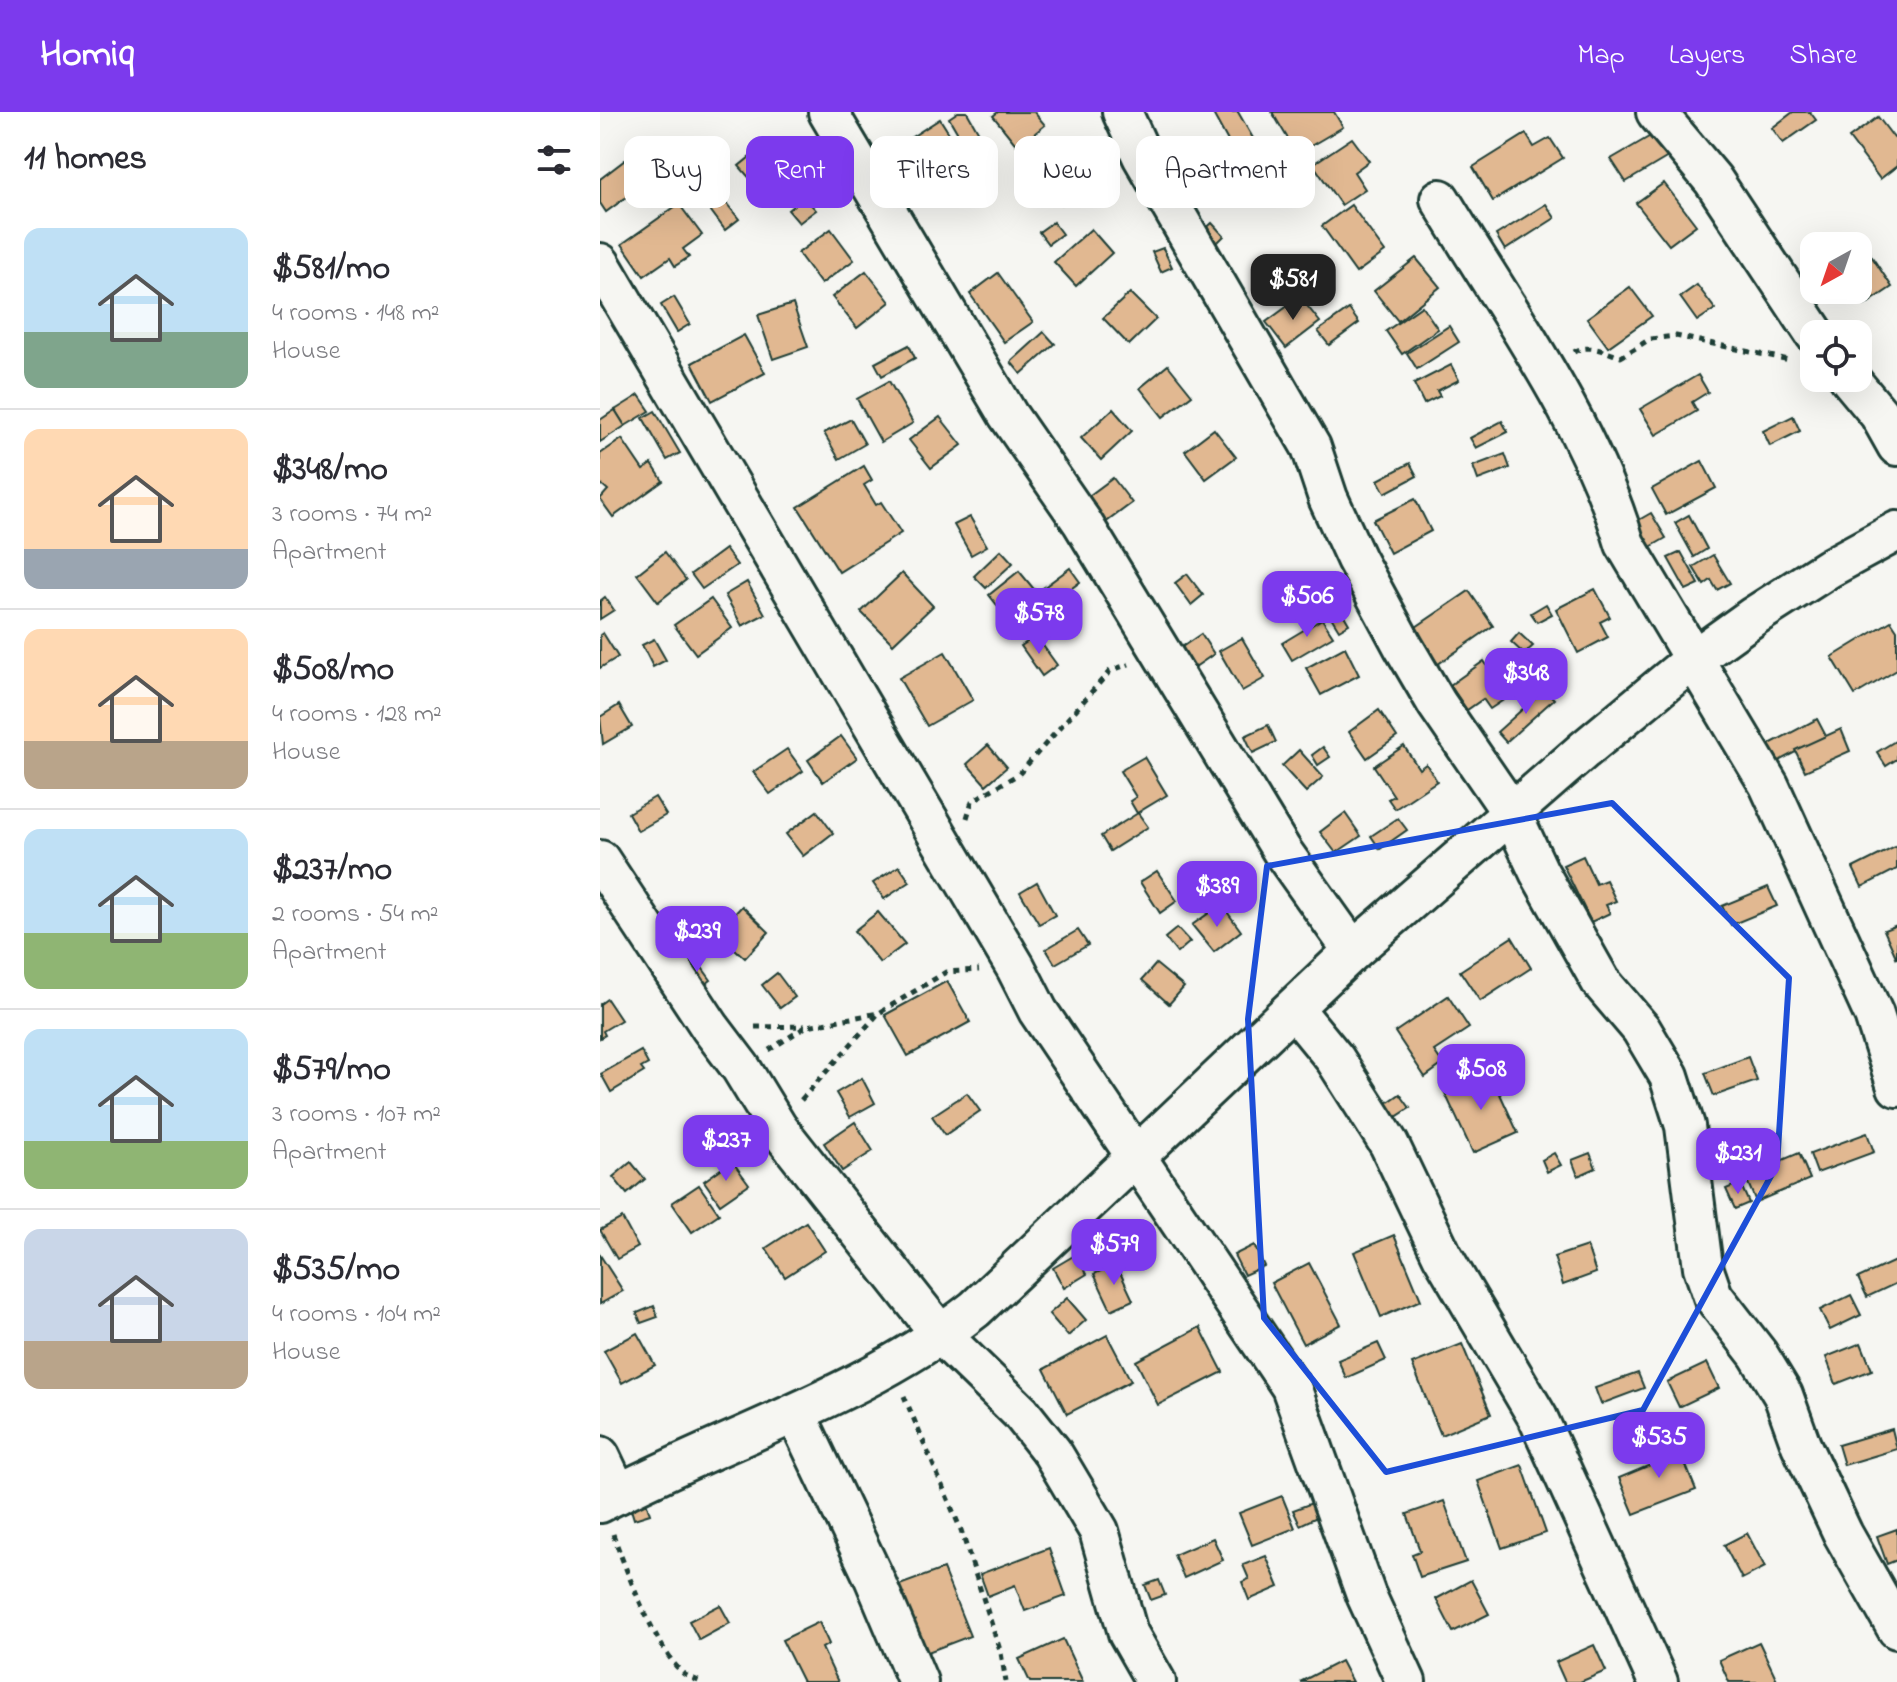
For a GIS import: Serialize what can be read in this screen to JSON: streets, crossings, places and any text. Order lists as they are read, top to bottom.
{
  "north": "bottom left",
  "page": {
    "header": "Homiq",
    "nav": ["Map", "Layers", "Share"],
    "heading": "11 homes",
    "chip": [
      "Buy",
      "Rent",
      "Filters",
      "New",
      "Apartment"
    ],
    "list": [
      {
        "name": "$581/mo",
        "note": "4 rooms · 148 m² · House"
      },
      {
        "name": "$348/mo",
        "note": "3 rooms · 74 m² · Apartment"
      },
      {
        "name": "$508/mo",
        "note": "4 rooms · 128 m² · House"
      },
      {
        "name": "$237/mo",
        "note": "2 rooms · 54 m² · Apartment"
      },
      {
        "name": "$579/mo",
        "note": "3 rooms · 107 m² · Apartment"
      },
      {
        "name": "$535/mo",
        "note": "4 rooms · 104 m² · House"
      }
    ],
    "price": [
      "$581",
      "$506",
      "$578",
      "$348",
      "$389",
      "$239",
      "$508",
      "$237",
      "$231",
      "$579",
      "$535"
    ]
  }
}
